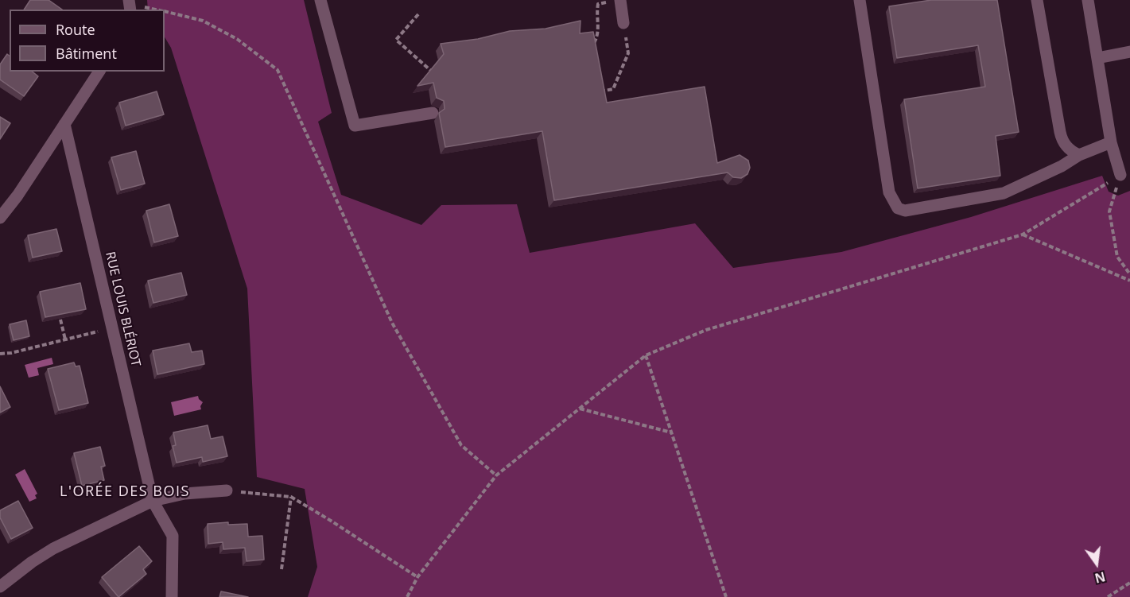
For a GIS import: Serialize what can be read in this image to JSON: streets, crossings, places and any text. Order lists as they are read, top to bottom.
{
  "streets": {
    "street": ["RUE LOUIS BLÉRIOT"]
  },
  "districts": ["L'ORÉE DES BOIS"],
  "legend": ["Route", "Bâtiment"],
  "north": "bottom"
}
